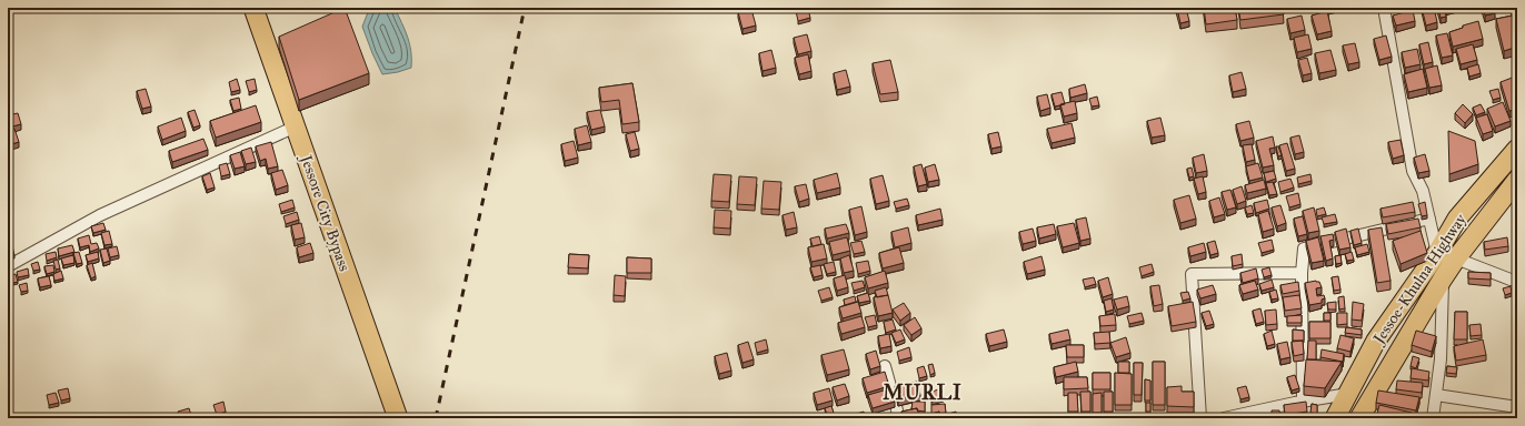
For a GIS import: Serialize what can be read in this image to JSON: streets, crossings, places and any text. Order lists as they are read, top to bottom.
{
  "streets": {
    "highway": ["Jessore City Bypass", "Jessoe-Khulna Highway"]
  },
  "districts": ["MURLI"]
}
